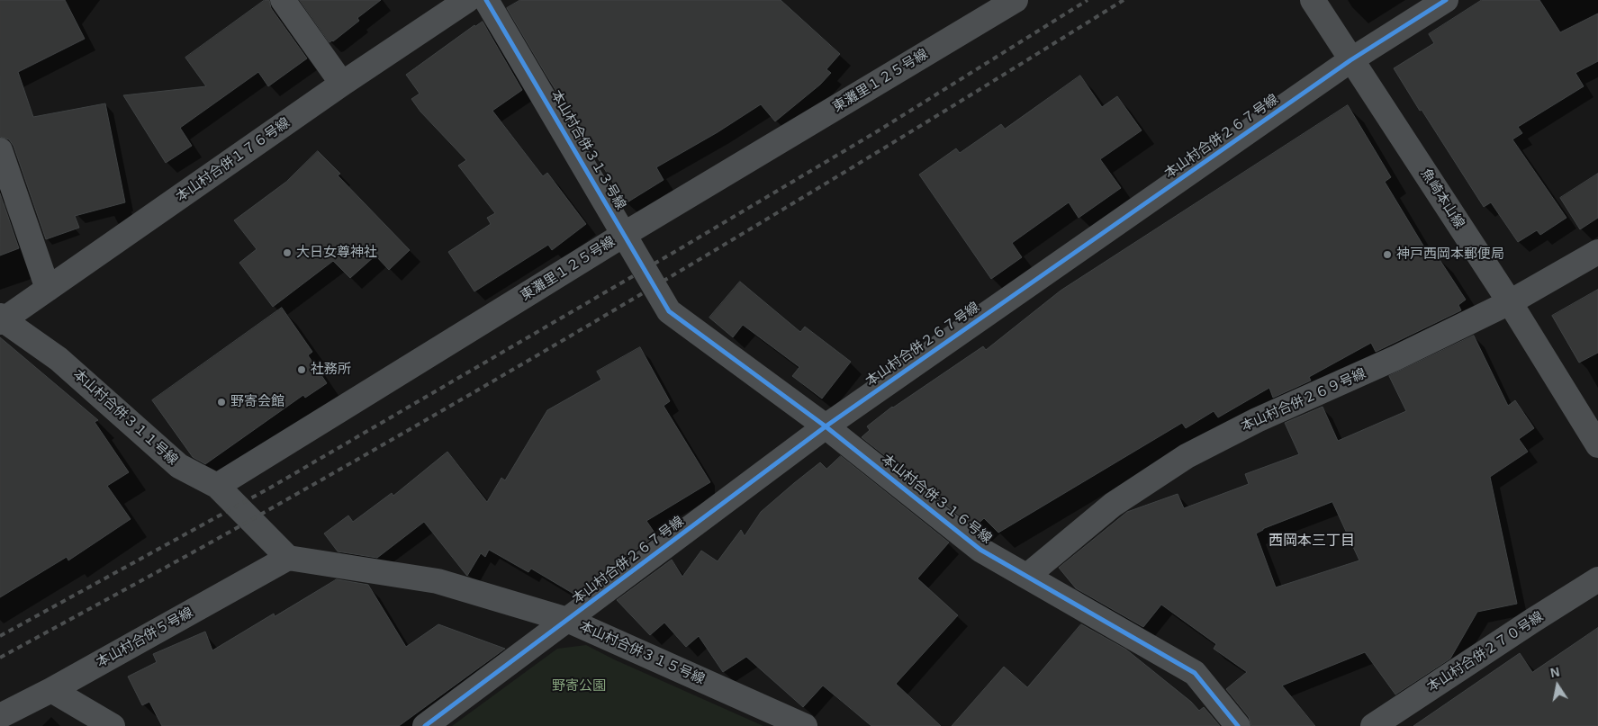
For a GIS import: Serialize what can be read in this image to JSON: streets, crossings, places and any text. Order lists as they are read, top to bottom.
{
  "streets": {
    "street": [
      "東灘里１２５号線",
      "本山村合併２６７号線",
      "本山村合併３１３号線",
      "本山村合併１７６号線",
      "魚崎本山線",
      "本山村合併２６９号線",
      "本山村合併３１１号線",
      "本山村合併３１６号線",
      "本山村合併５号線",
      "本山村合併２７０号線",
      "本山村合併３１５号線"
    ]
  },
  "crossings": [
    ["東灘里１２５号線", "本山村合併３１３号線"],
    ["東灘里１２５号線", "本山村合併３１１号線"],
    ["本山村合併２６７号線", "魚崎本山線"],
    ["本山村合併２６７号線", "本山村合併３１６号線"],
    ["本山村合併２６７号線", "本山村合併３１５号線"],
    ["本山村合併３１３号線", "本山村合併３１６号線"],
    ["本山村合併１７６号線", "本山村合併３１１号線"],
    ["魚崎本山線", "本山村合併２６９号線"],
    ["本山村合併２６９号線", "本山村合併３１６号線"],
    ["本山村合併３１１号線", "本山村合併５号線"],
    ["本山村合併３１１号線", "本山村合併３１５号線"],
    ["本山村合併５号線", "本山村合併３１５号線"]
  ],
  "districts": ["西岡本三丁目"],
  "parks": ["野寄公園"],
  "places": [
    "大日女尊神社",
    "神戸西岡本郵便局",
    "社務所",
    "野寄会館"
  ],
  "north": "top"
}
